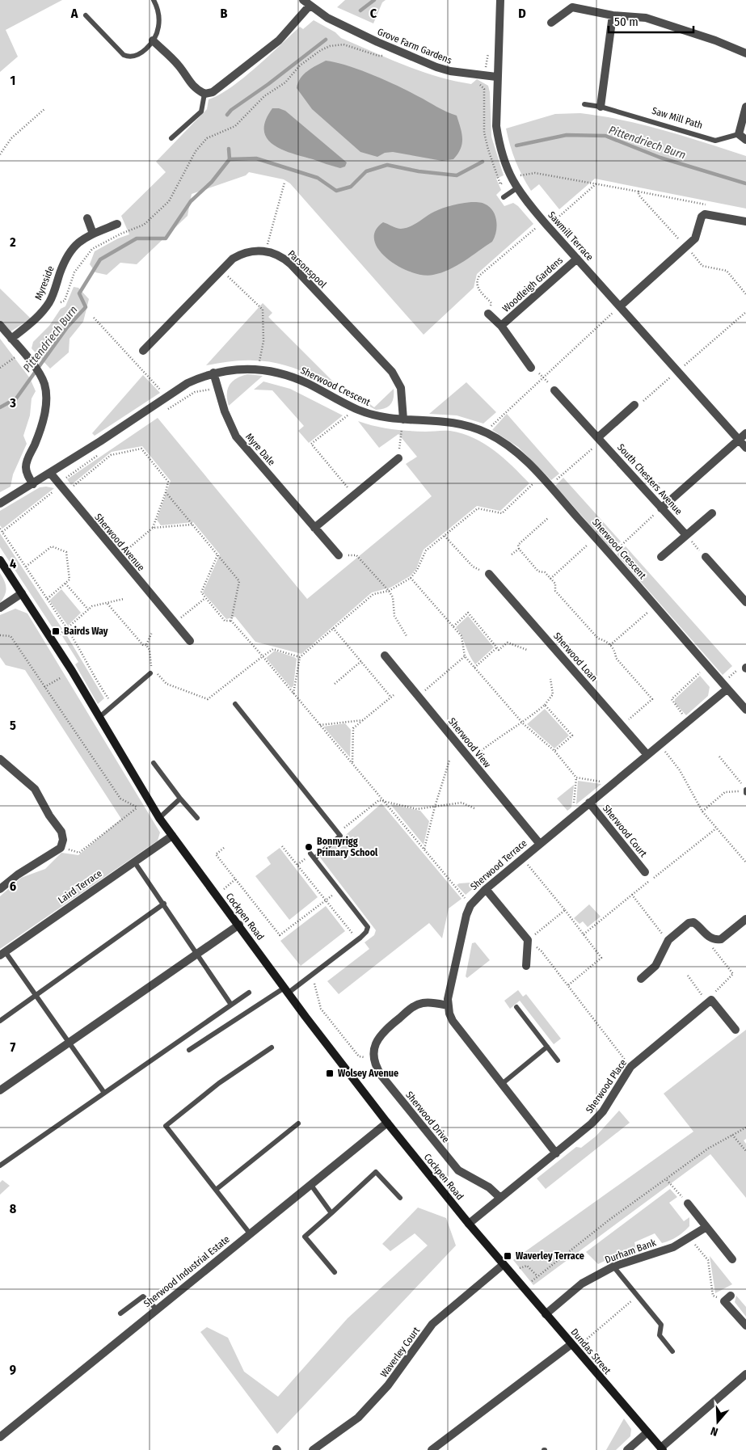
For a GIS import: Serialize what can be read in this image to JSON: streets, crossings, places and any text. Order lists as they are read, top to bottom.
{
  "streets": {
    "main road": ["Cockpen Road", "Dundas Street"],
    "street": [
      "Grove Farm Gardens",
      "Sawmill Terrace",
      "Parsonspool",
      "Myreside",
      "Woodleigh Gardens",
      "Sherwood Crescent",
      "Myre Dale",
      "South Chesters Avenue",
      "Sherwood Avenue",
      "Sherwood Loan",
      "Sherwood View",
      "Sherwood Court",
      "Sherwood Terrace",
      "Laird Terrace",
      "Sherwood Place",
      "Sherwood Drive",
      "Durham Bank",
      "Sherwood Industrial Estate",
      "Waverley Court"
    ],
    "lane": ["Saw Mill Path"]
  },
  "crossings": [
    ["Grove Farm Gardens", "Sawmill Terrace"],
    ["Sawmill Terrace", "Woodleigh Gardens"],
    ["Parsonspool", "Sherwood Crescent"],
    ["Sherwood Crescent", "Myre Dale"],
    ["Sherwood Crescent", "Sherwood Avenue"],
    ["Sherwood Crescent", "Sherwood Terrace"],
    ["Sherwood Loan", "Sherwood Terrace"],
    ["Sherwood View", "Sherwood Terrace"],
    ["Sherwood Court", "Sherwood Terrace"],
    ["Laird Terrace", "Cockpen Road"],
    ["Cockpen Road", "Sherwood Place"],
    ["Cockpen Road", "Sherwood Industrial Estate"],
    ["Cockpen Road", "Dundas Street"],
    ["Cockpen Road", "Waverley Court"],
    ["Sherwood Place", "Sherwood Drive"],
    ["Durham Bank", "Dundas Street"],
    ["Dundas Street", "Waverley Court"]
  ],
  "water": ["Pittendriech Burn"],
  "places": {
    "transit": ["Bairds Way", "Wolsey Avenue", "Waverley Terrace"],
    "other": ["Bonnyrigg Primary School"]
  },
  "scale_bar": "50 m",
  "north": "bottom",
  "grid": {
    "columns": [
      "A",
      "B",
      "C",
      "D"
    ],
    "rows": [
      "1",
      "2",
      "3",
      "4",
      "5",
      "6",
      "7",
      "8",
      "9"
    ]
  }
}
